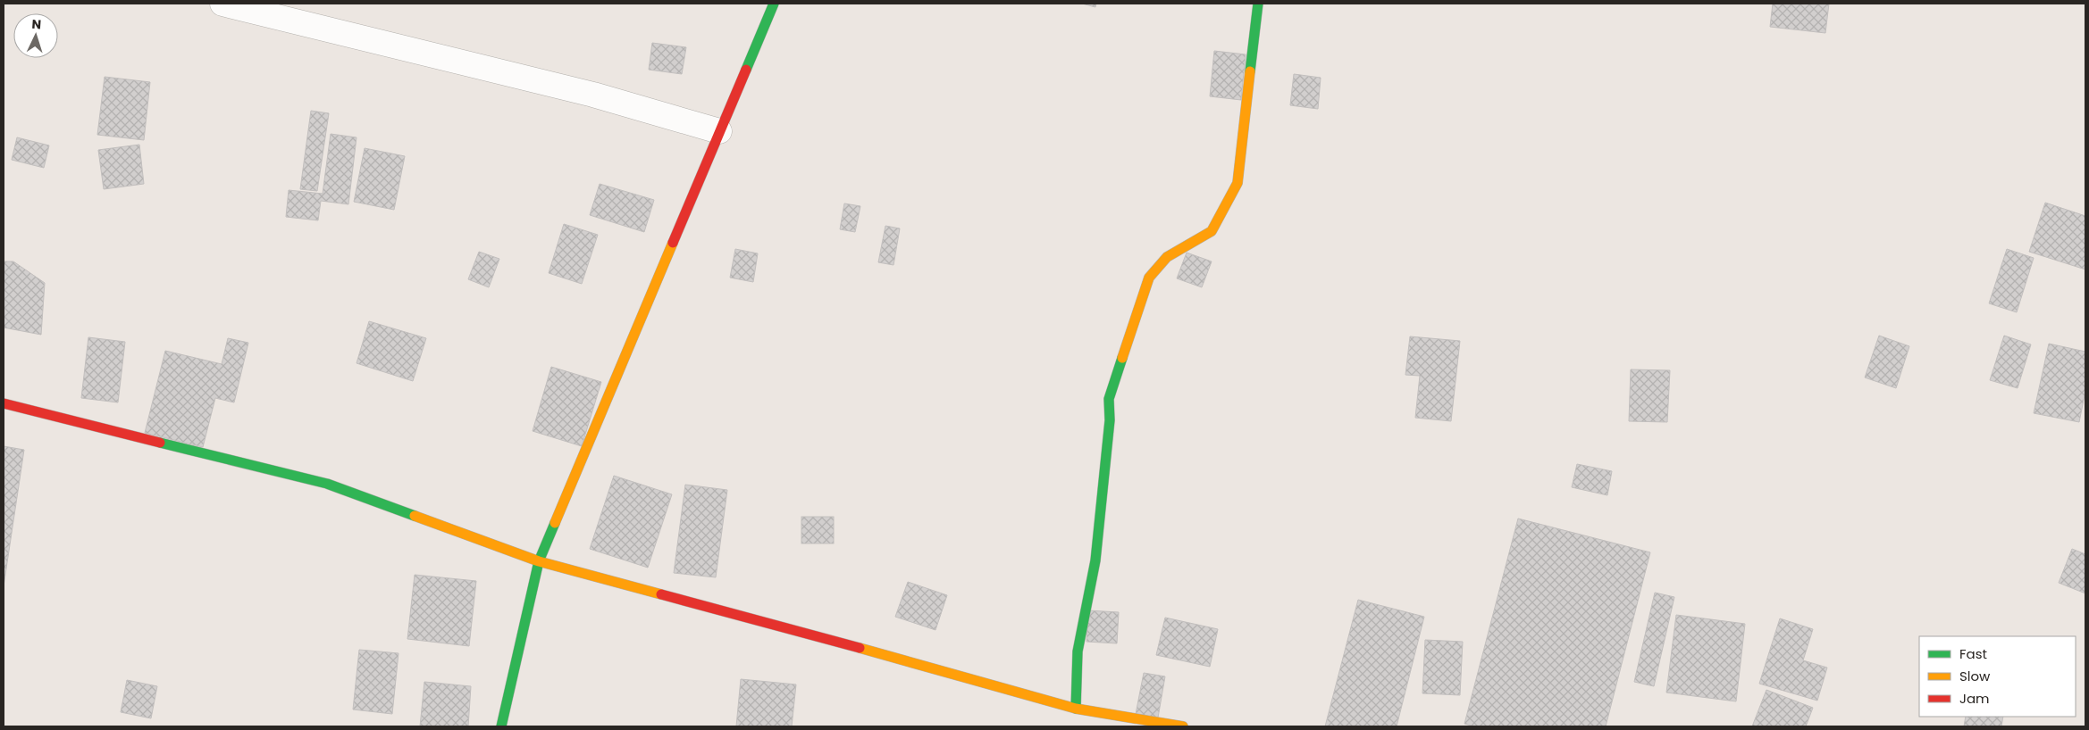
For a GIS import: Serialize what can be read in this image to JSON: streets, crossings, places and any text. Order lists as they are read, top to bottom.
{
  "legend": ["Fast", "Slow", "Jam"],
  "north": "top"
}
